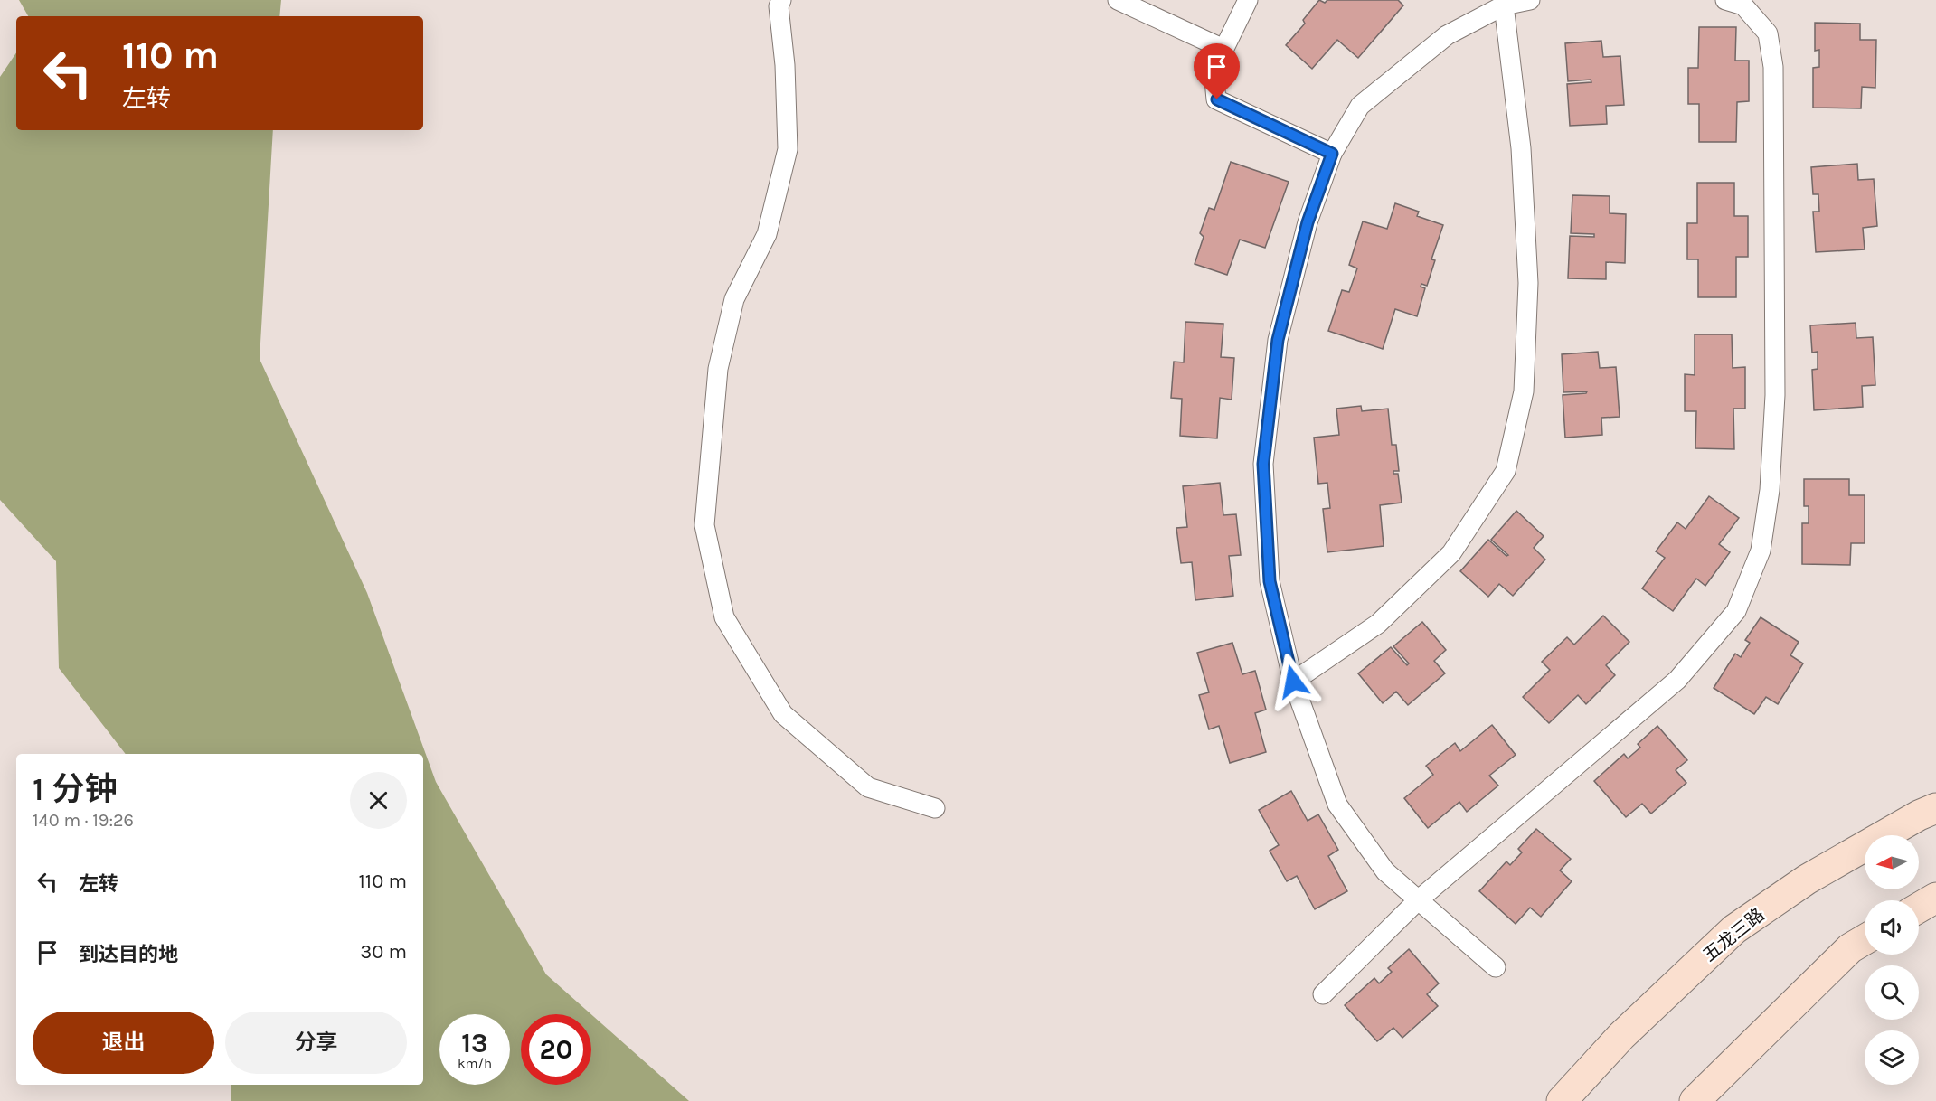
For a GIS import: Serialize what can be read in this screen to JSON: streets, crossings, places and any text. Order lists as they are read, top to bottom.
{
  "streets": {
    "main road": ["五龙三路"]
  },
  "north": "left",
  "page": {
    "turn": ["110 m", "左转"],
    "heading": ["1 分钟", "140 m · 19:26"],
    "list": [
      {
        "name": "左转",
        "value": "110 m"
      },
      {
        "name": "到达目的地",
        "value": "30 m"
      }
    ],
    "buttons": ["退出", "分享"],
    "speed": "13 km/h",
    "limit": "20"
  }
}
